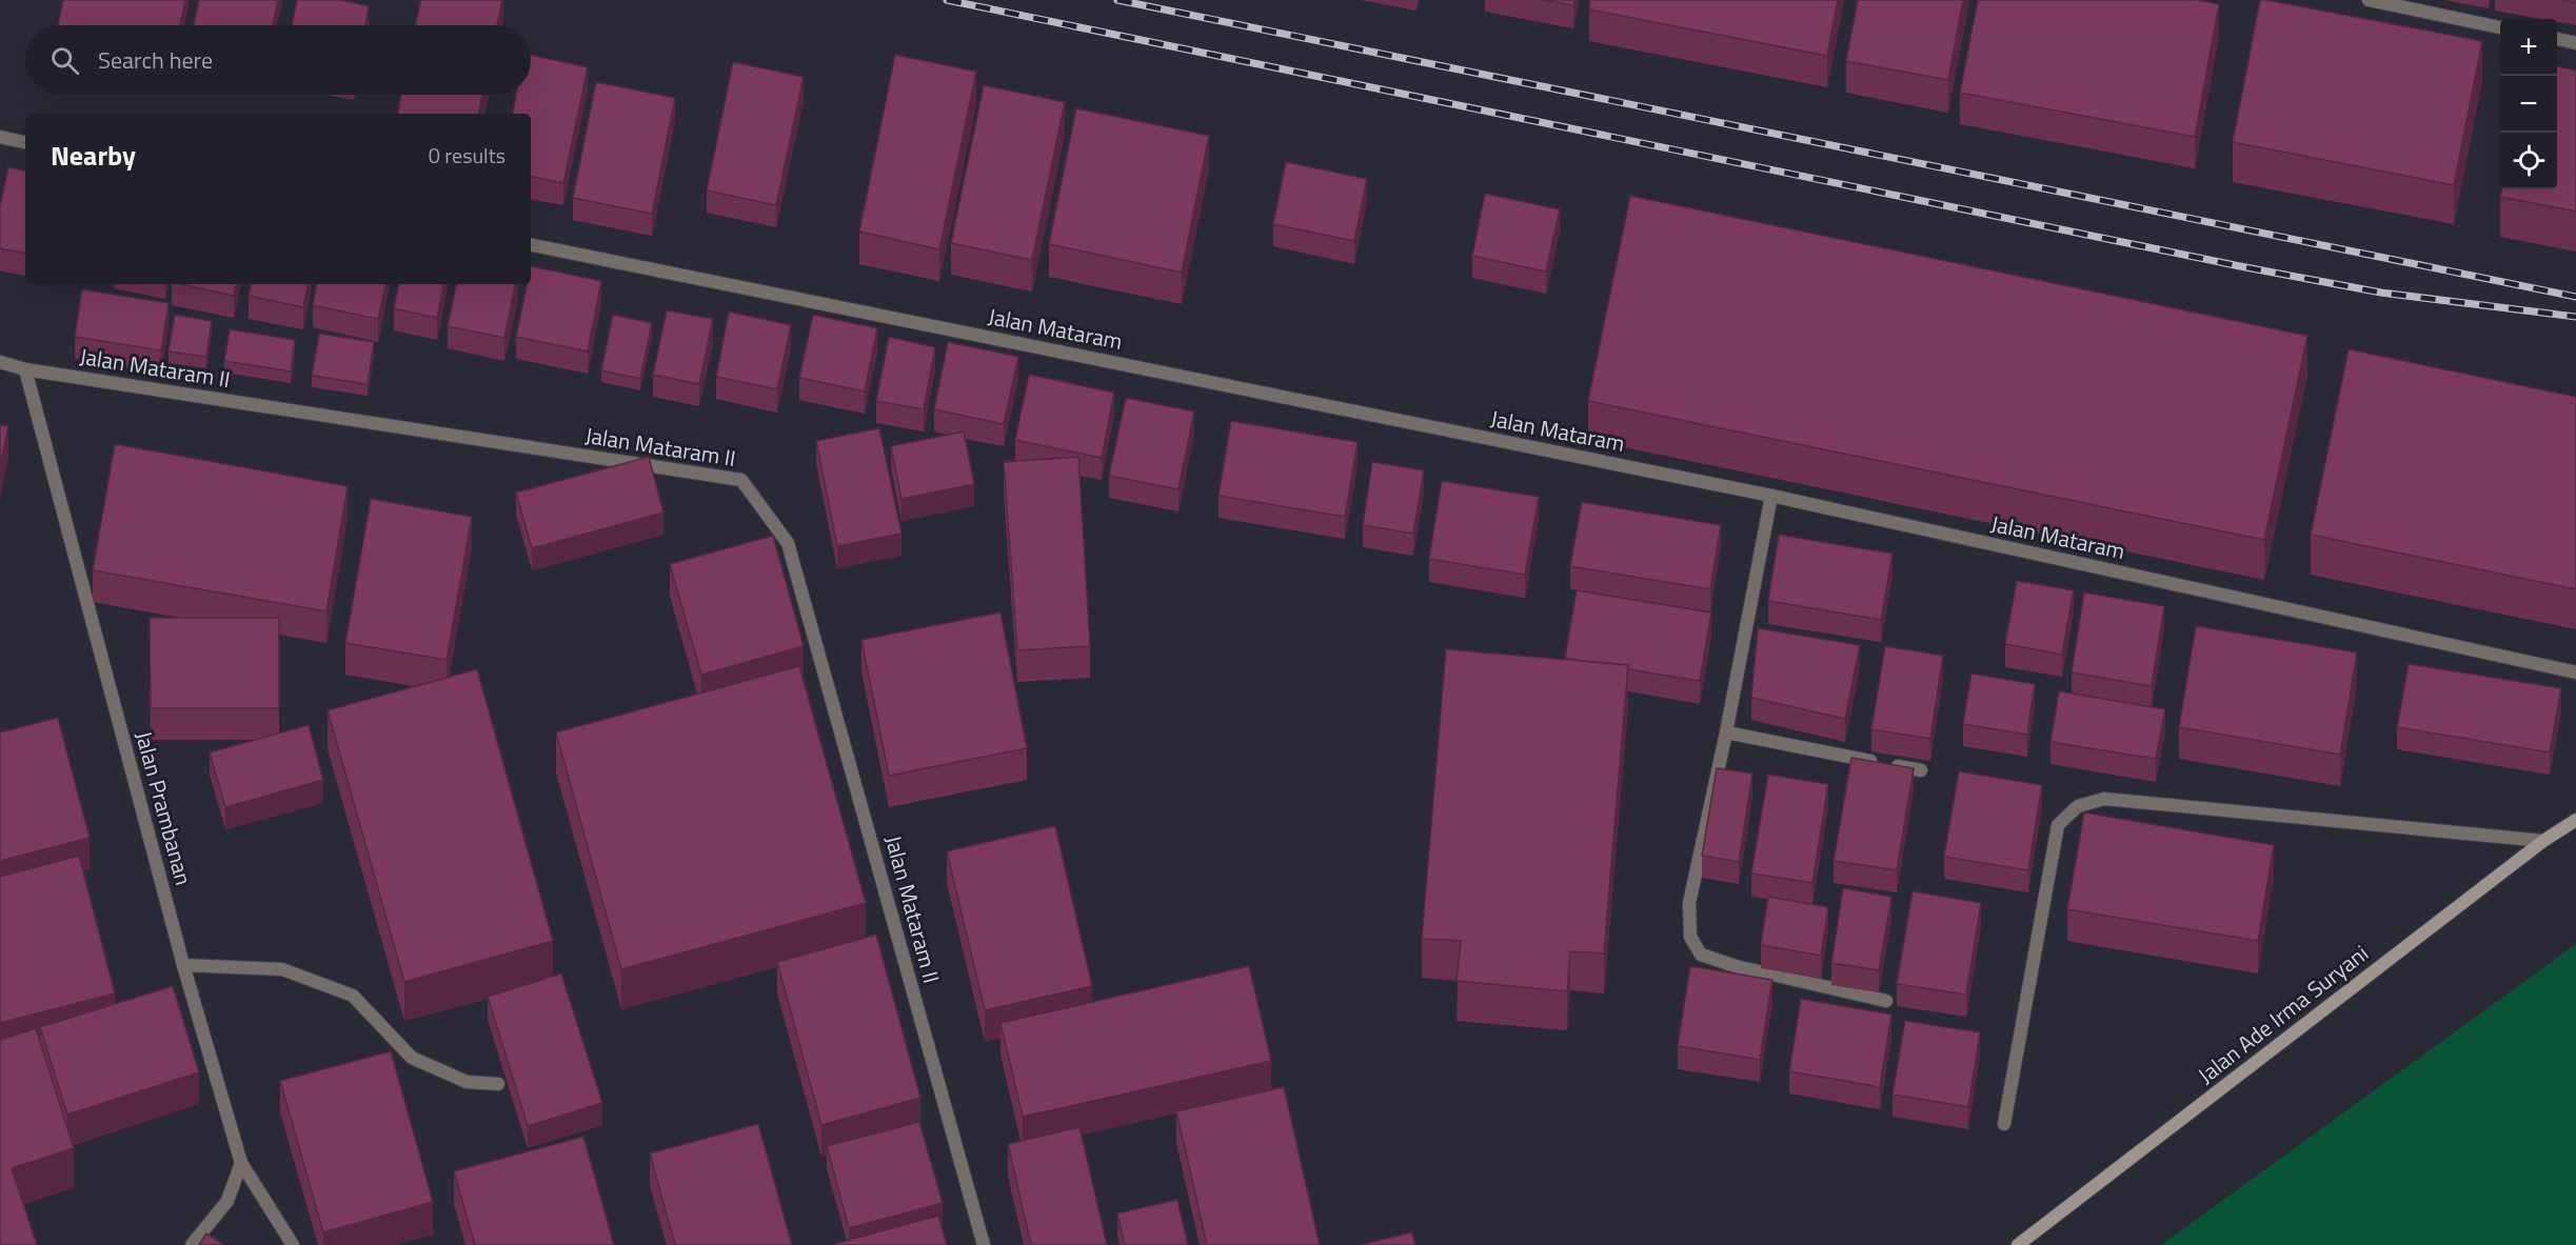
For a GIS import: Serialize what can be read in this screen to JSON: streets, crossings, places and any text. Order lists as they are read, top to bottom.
{
  "streets": {
    "main road": ["Jalan Ade Irma Suryani"],
    "street": ["Jalan Mataram", "Jalan Mataram II", "Jalan Prambanan"]
  },
  "crossings": [
    ["Jalan Mataram II", "Jalan Prambanan"]
  ],
  "page": {
    "map_buttons": ["+", "−"],
    "search": "Search here",
    "heading": ["Nearby", "0 results"]
  }
}
